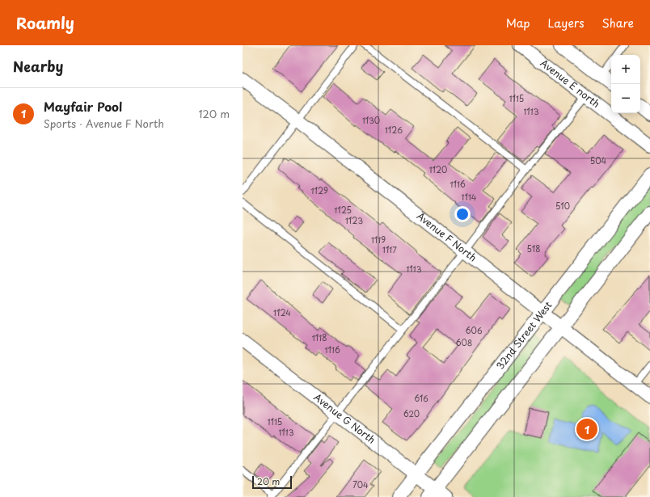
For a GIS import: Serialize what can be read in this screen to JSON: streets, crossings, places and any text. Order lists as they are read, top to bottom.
{
  "streets": {
    "street": [
      "Avenue E north",
      "Avenue F North",
      "32nd Street West",
      "Avenue G North"
    ]
  },
  "crossings": [
    ["Avenue F North", "32nd Street West"],
    ["32nd Street West", "Avenue G North"]
  ],
  "house_numbers": [
    "1115",
    "1113",
    "1130",
    "1126",
    "504",
    "1120",
    "1116",
    "1129",
    "1114",
    "510",
    "1125",
    "1123",
    "1119",
    "518",
    "1117",
    "1113",
    "1124",
    "606",
    "1118",
    "608",
    "1116",
    "616",
    "620",
    "1115",
    "1113",
    "704"
  ],
  "scale_bar": "20 m",
  "page": {
    "header": "Roamly",
    "nav": ["Map", "Layers", "Share"],
    "heading": "Nearby",
    "map_buttons": ["+", "−"],
    "list": [
      {
        "mark": "1",
        "name": "Mayfair Pool",
        "note": "Sports · Avenue F North",
        "value": "120 m"
      }
    ],
    "pins": "1",
    "scale": "20 m"
  }
}
